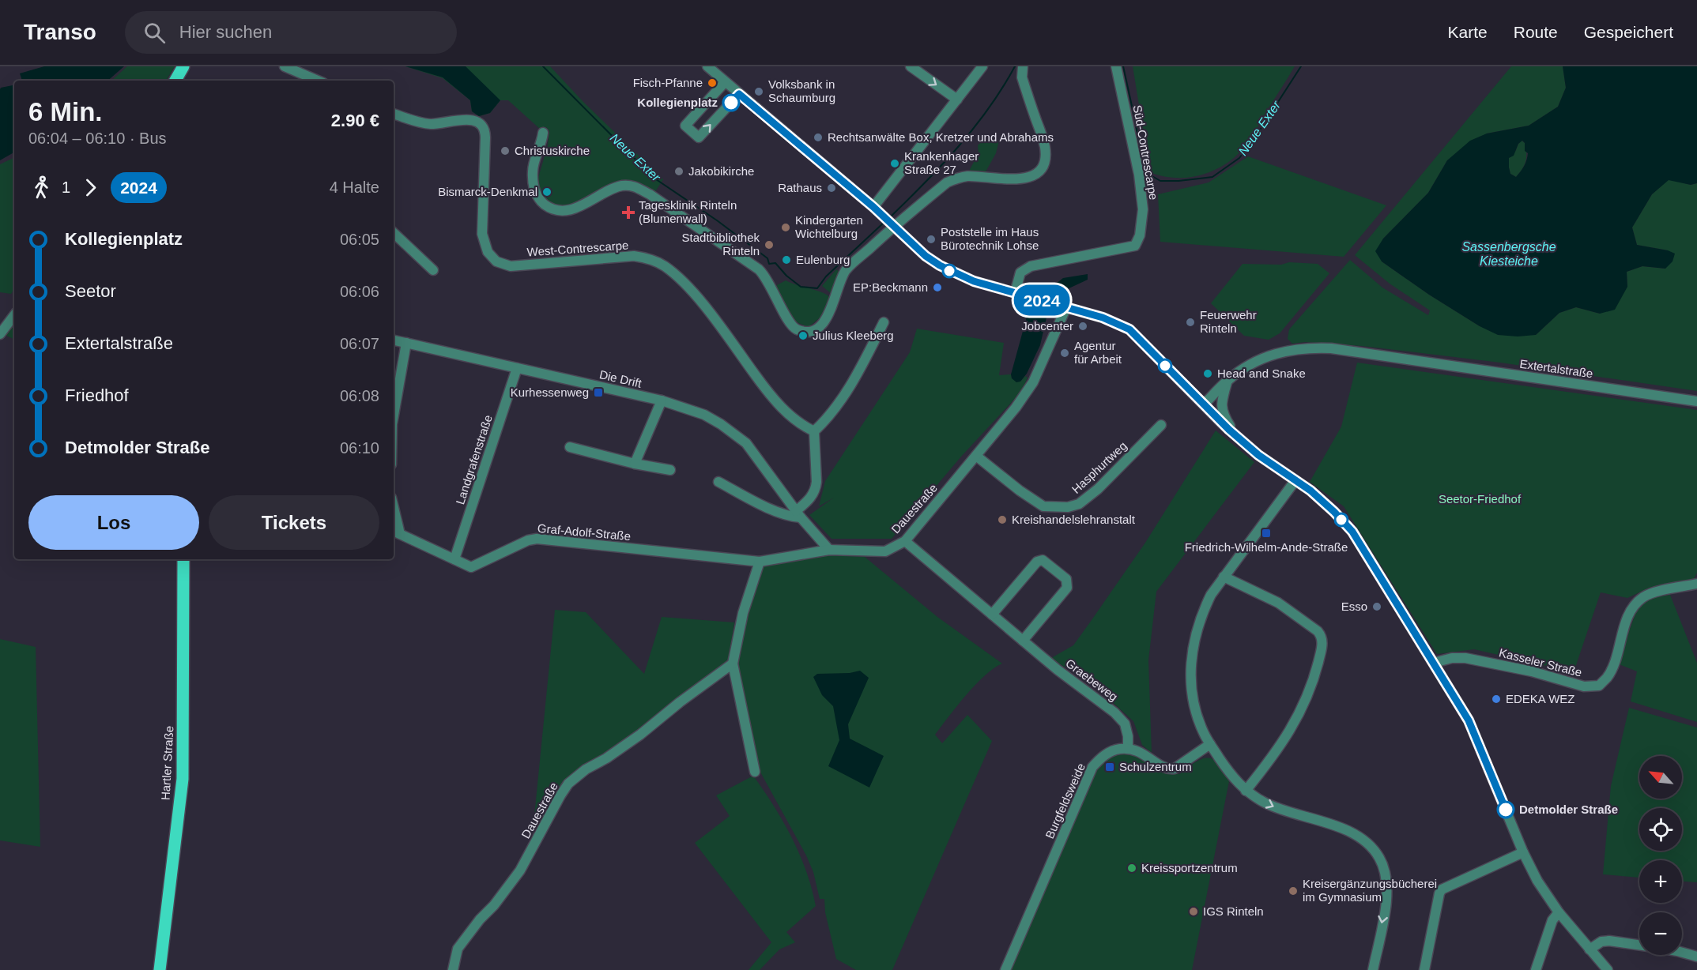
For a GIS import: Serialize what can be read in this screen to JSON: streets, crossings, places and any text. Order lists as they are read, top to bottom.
{
  "streets": {
    "main road": ["Hartler Straße"],
    "street": [
      "Süd-Contrescarpe",
      "West-Contrescarpe",
      "Extertalstraße",
      "Die Drift",
      "Landgrafenstraße",
      "Hasphurtweg",
      "Dauestraße",
      "Graf-Adolf-Straße",
      "Kasseler Straße",
      "Graebeweg",
      "Burgfeldsweide"
    ]
  },
  "crossings": [
    ["Die Drift", "Landgrafenstraße"],
    ["Die Drift", "Dauestraße"],
    ["Landgrafenstraße", "Graf-Adolf-Straße"],
    ["Hasphurtweg", "Dauestraße"],
    ["Dauestraße", "Graf-Adolf-Straße"],
    ["Dauestraße", "Graebeweg"],
    ["Graebeweg", "Burgfeldsweide"]
  ],
  "water": ["Neue Exter", "Sassenbergsche Kiesteiche"],
  "parks": ["Seetor-Friedhof"],
  "places": {
    "other": [
      "Fisch-Pfanne",
      "Volksbank in Schaumburg",
      "Kollegienplatz",
      "Rechtsanwälte Box, Kretzer und Abrahams",
      "Christuskirche",
      "Krankenhager Straße 27",
      "Jakobikirche",
      "Rathaus",
      "Bismarck-Denkmal",
      "Kindergarten Wichtelburg",
      "Poststelle im Haus Bürotechnik Lohse",
      "Stadtbibliothek Rinteln",
      "Eulenburg",
      "EP:Beckmann",
      "Feuerwehr Rinteln",
      "Jobcenter",
      "Julius Kleeberg",
      "Agentur für Arbeit",
      "Head and Snake",
      "Kreishandelslehranstalt",
      "Esso",
      "EDEKA WEZ",
      "Detmolder Straße",
      "Kreissportzentrum",
      "Kreisergänzungsbücherei im Gymnasium",
      "IGS Rinteln"
    ],
    "health": ["Tagesklinik Rinteln (Blumenwall)"],
    "transit": ["Kurhessenweg", "Friedrich-Wilhelm-Ande-Straße", "Schulzentrum"]
  },
  "lines": ["bus line 2024"],
  "north": "top left",
  "page": {
    "header": "Transo",
    "search": "Hier suchen",
    "nav": ["Karte", "Route", "Gespeichert"],
    "on_map": "2024",
    "heading": ["6 Min.", "06:04 – 06:10 · Bus", "2.90 €"],
    "legs": ["1", "2024", "4 Halte"],
    "list": [
      {
        "name": "Kollegienplatz",
        "value": "06:05"
      },
      {
        "name": "Seetor",
        "value": "06:06"
      },
      {
        "name": "Extertalstraße",
        "value": "06:07"
      },
      {
        "name": "Friedhof",
        "value": "06:08"
      },
      {
        "name": "Detmolder Straße",
        "value": "06:10"
      }
    ],
    "buttons": ["Los", "Tickets"],
    "map_buttons": ["+", "−"]
  }
}
